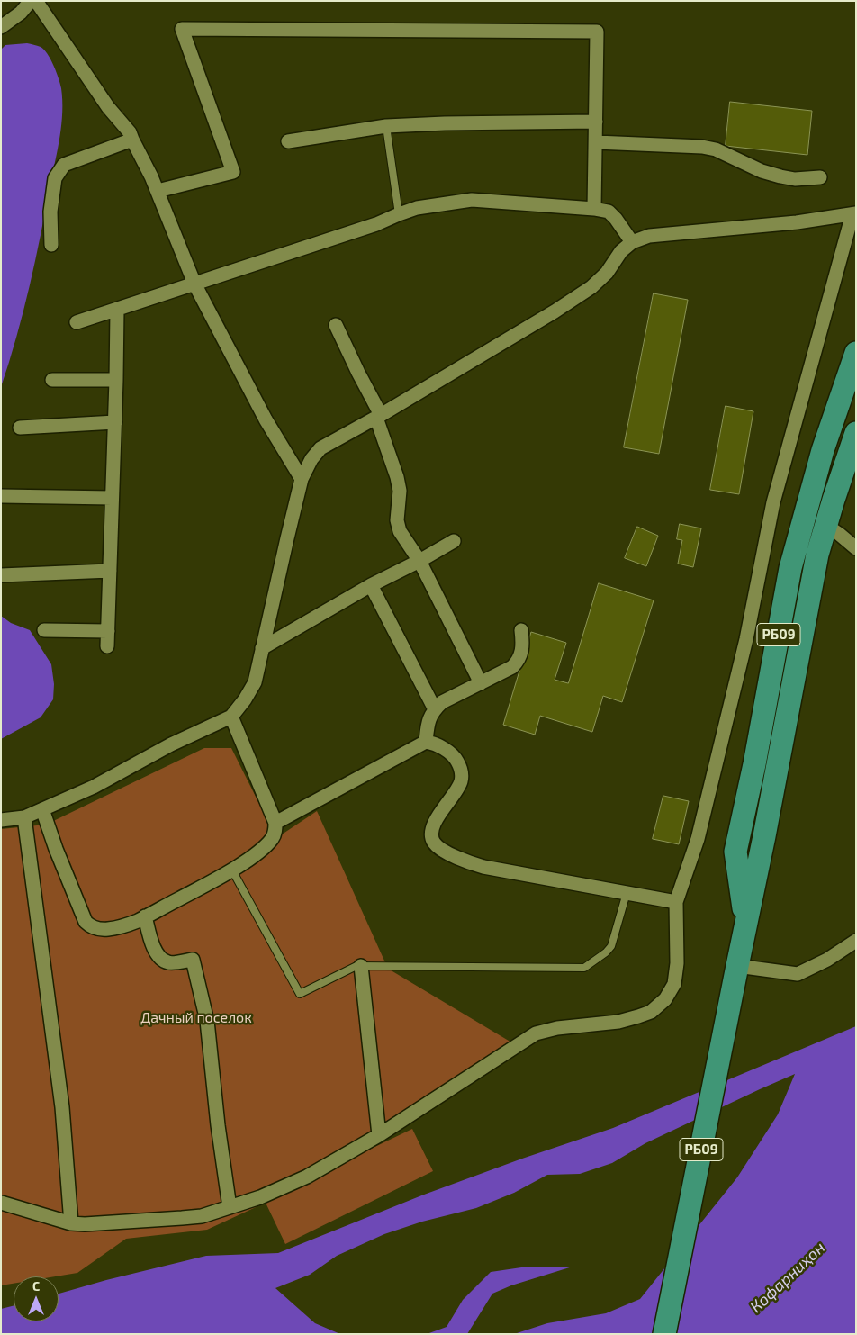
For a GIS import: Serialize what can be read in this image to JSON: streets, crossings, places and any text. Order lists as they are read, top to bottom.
{
  "streets": {
    "highway": ["РБ09"]
  },
  "water": ["Кофарниҳон"],
  "parks": ["Дачный поселок"],
  "north": "top"
}
